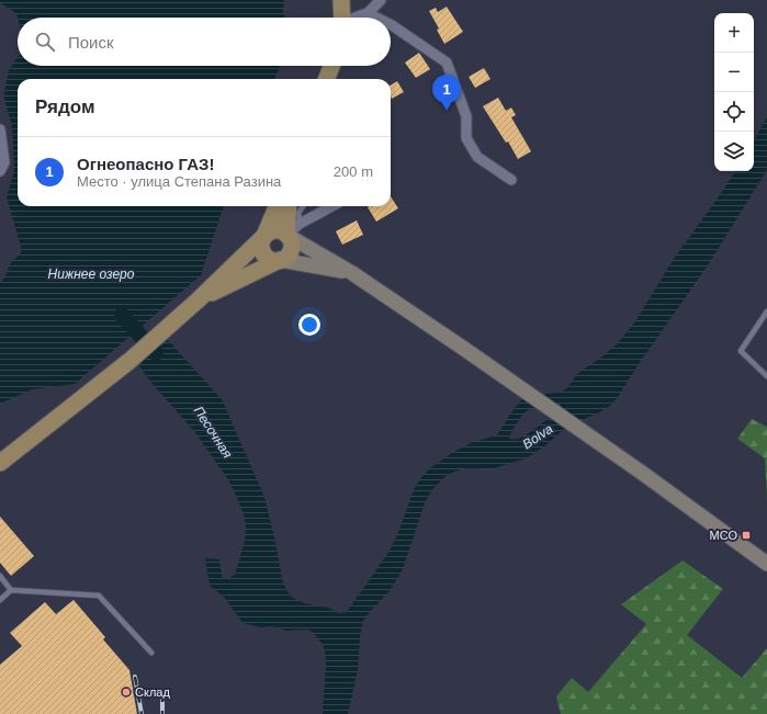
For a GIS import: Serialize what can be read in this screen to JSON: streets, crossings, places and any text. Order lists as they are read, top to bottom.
{
  "water": ["Нижнее озеро", "Песочная", "Bolva"],
  "places": {
    "transit": ["МСО"],
    "other": ["Склад"]
  },
  "page": {
    "map_buttons": ["+", "−"],
    "search": "Поиск",
    "pins": "1",
    "heading": "Рядом",
    "list": [
      {
        "mark": "1",
        "name": "Огнеопасно ГАЗ!",
        "note": "Место · улица Степана Разина",
        "value": "200 m"
      }
    ]
  }
}
